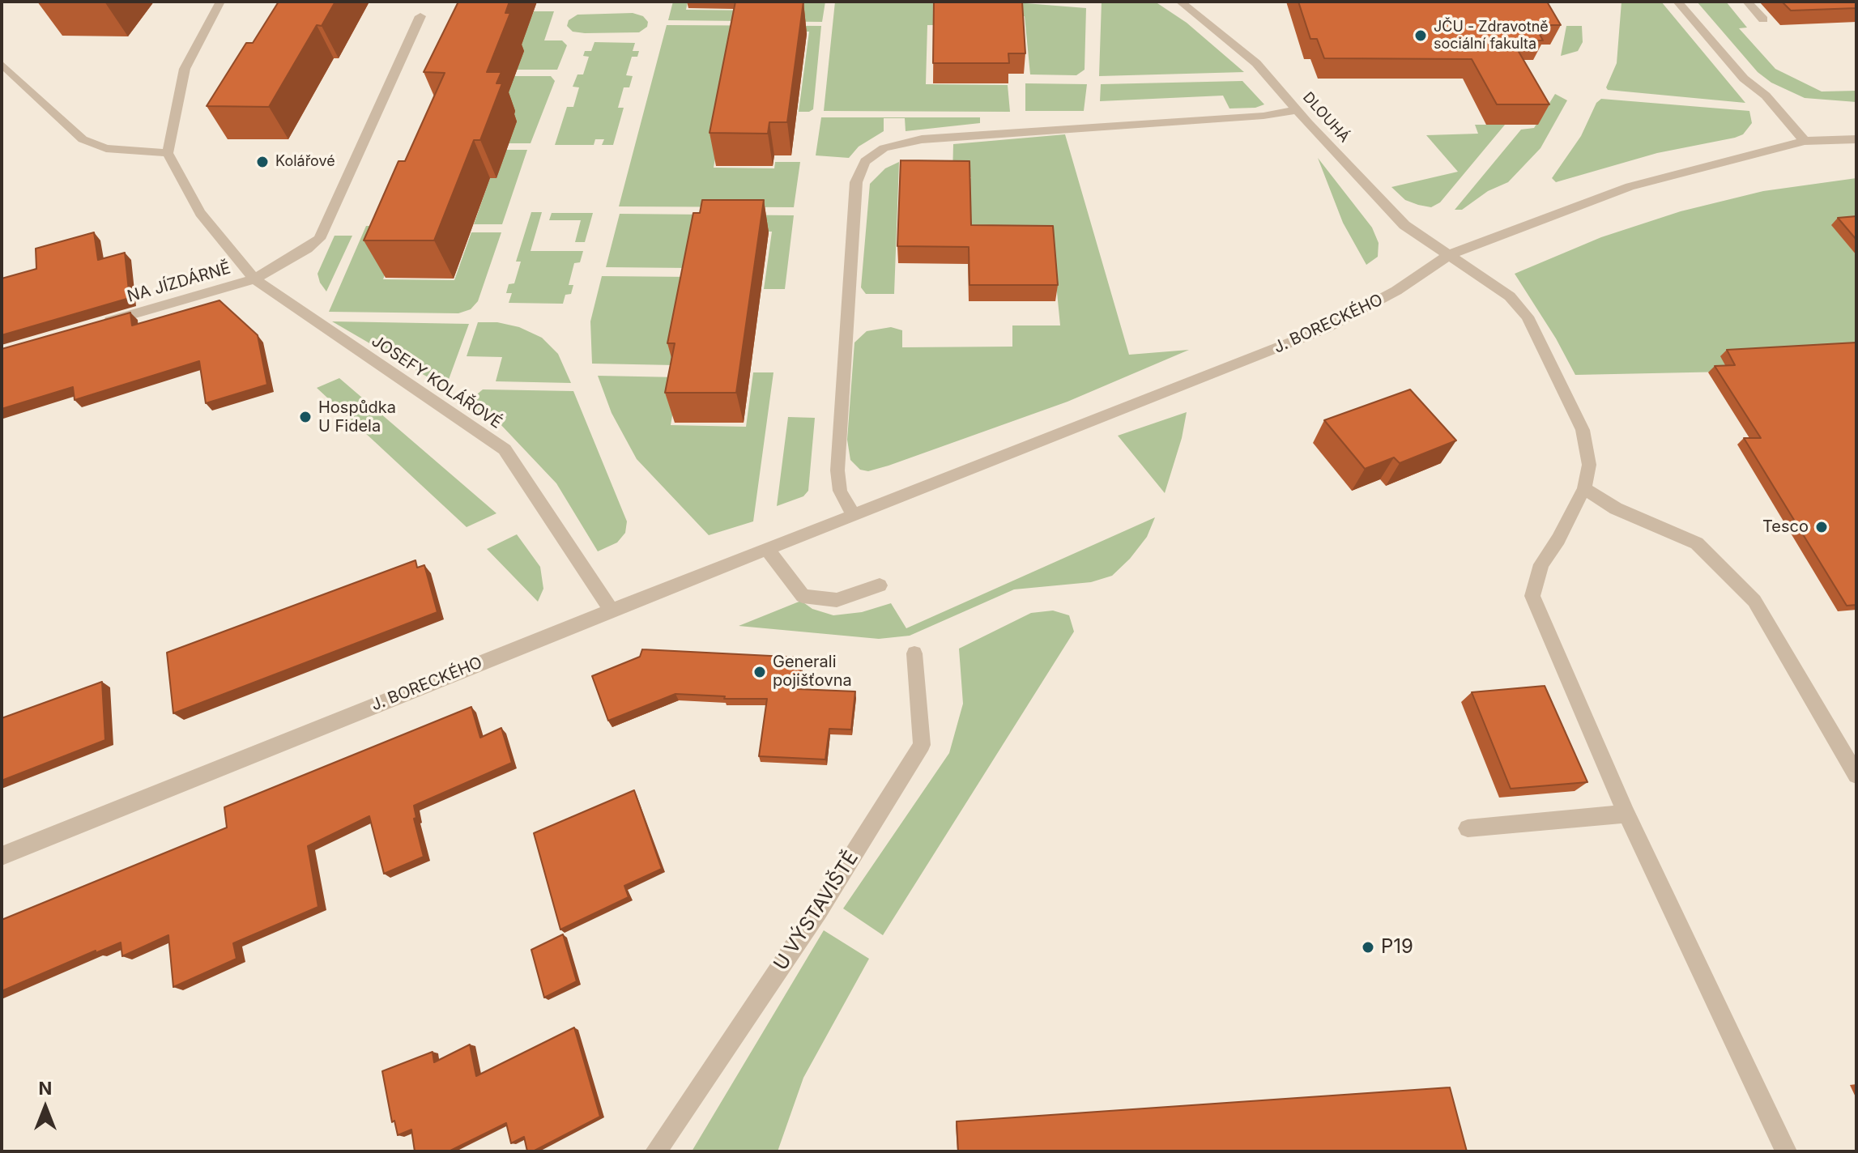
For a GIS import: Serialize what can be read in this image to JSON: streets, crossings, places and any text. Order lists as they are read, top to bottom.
{
  "streets": {
    "street": [
      "DLOUHÁ",
      "NA JÍZDÁRNĚ",
      "J. BORECKÉHO",
      "JOSEFY KOLÁŘOVÉ",
      "U VÝSTAVIŠTĚ"
    ]
  },
  "crossings": [
    ["DLOUHÁ", "J. BORECKÉHO"],
    ["NA JÍZDÁRNĚ", "JOSEFY KOLÁŘOVÉ"],
    ["J. BORECKÉHO", "JOSEFY KOLÁŘOVÉ"]
  ],
  "places": [
    "JČU - Zdravotně sociální fakulta",
    "Kolářové",
    "Hospůdka U Fidela",
    "Tesco",
    "Generali pojišťovna",
    "P19"
  ],
  "north": "top"
}
